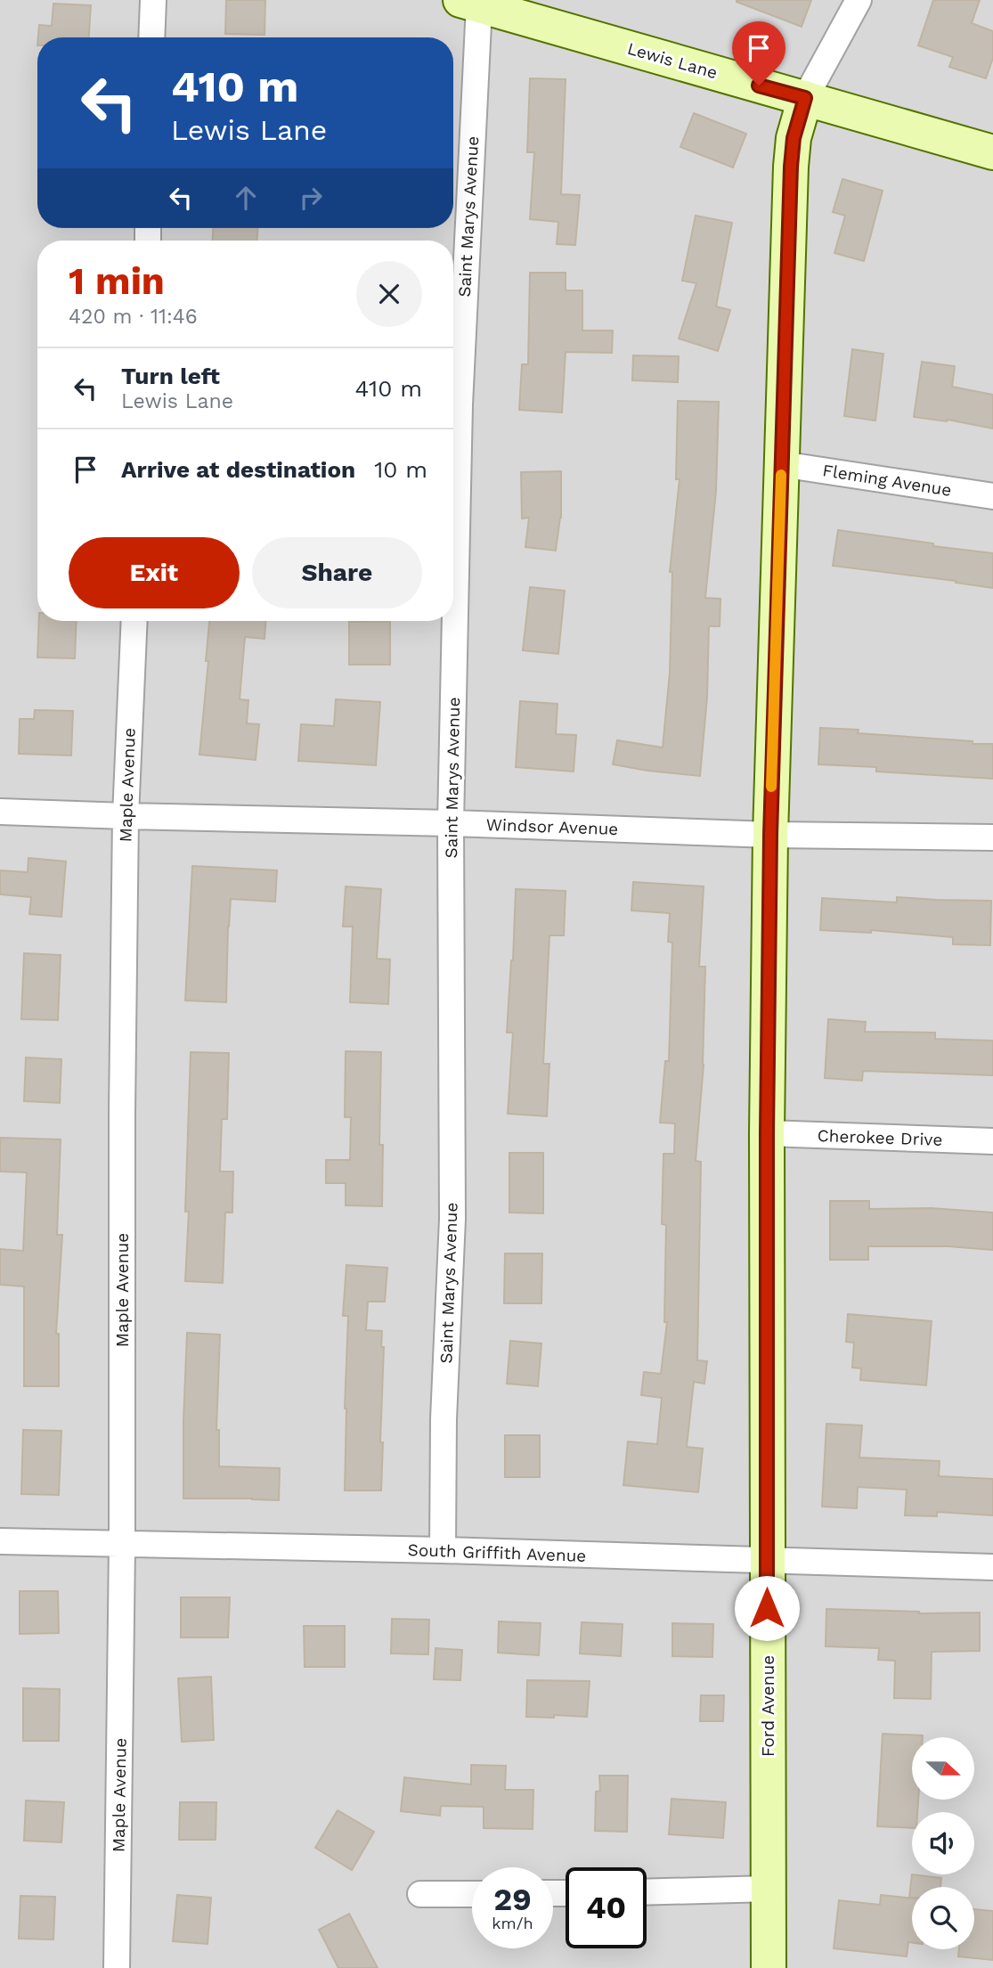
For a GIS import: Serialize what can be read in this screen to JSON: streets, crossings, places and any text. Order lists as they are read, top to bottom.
{
  "streets": {
    "street": [
      "Lewis Lane",
      "Saint Marys Avenue",
      "Fleming Avenue",
      "Maple Avenue",
      "Windsor Avenue",
      "Cherokee Drive",
      "South Griffith Avenue",
      "Ford Avenue"
    ]
  },
  "crossings": [
    ["Lewis Lane", "Saint Marys Avenue"],
    ["Lewis Lane", "Ford Avenue"],
    ["Saint Marys Avenue", "Windsor Avenue"],
    ["Saint Marys Avenue", "South Griffith Avenue"],
    ["Fleming Avenue", "Ford Avenue"],
    ["Maple Avenue", "Windsor Avenue"],
    ["Maple Avenue", "South Griffith Avenue"],
    ["Windsor Avenue", "Ford Avenue"],
    ["Cherokee Drive", "Ford Avenue"],
    ["South Griffith Avenue", "Ford Avenue"]
  ],
  "north": "right",
  "page": {
    "turn": ["410 m", "Lewis Lane"],
    "heading": ["1 min", "420 m · 11:46"],
    "list": [
      {
        "name": "Turn left",
        "note": "Lewis Lane",
        "value": "410 m"
      },
      {
        "name": "Arrive at destination",
        "value": "10 m"
      }
    ],
    "buttons": ["Exit", "Share"],
    "speed": "29 km/h",
    "limit": "40"
  }
}
